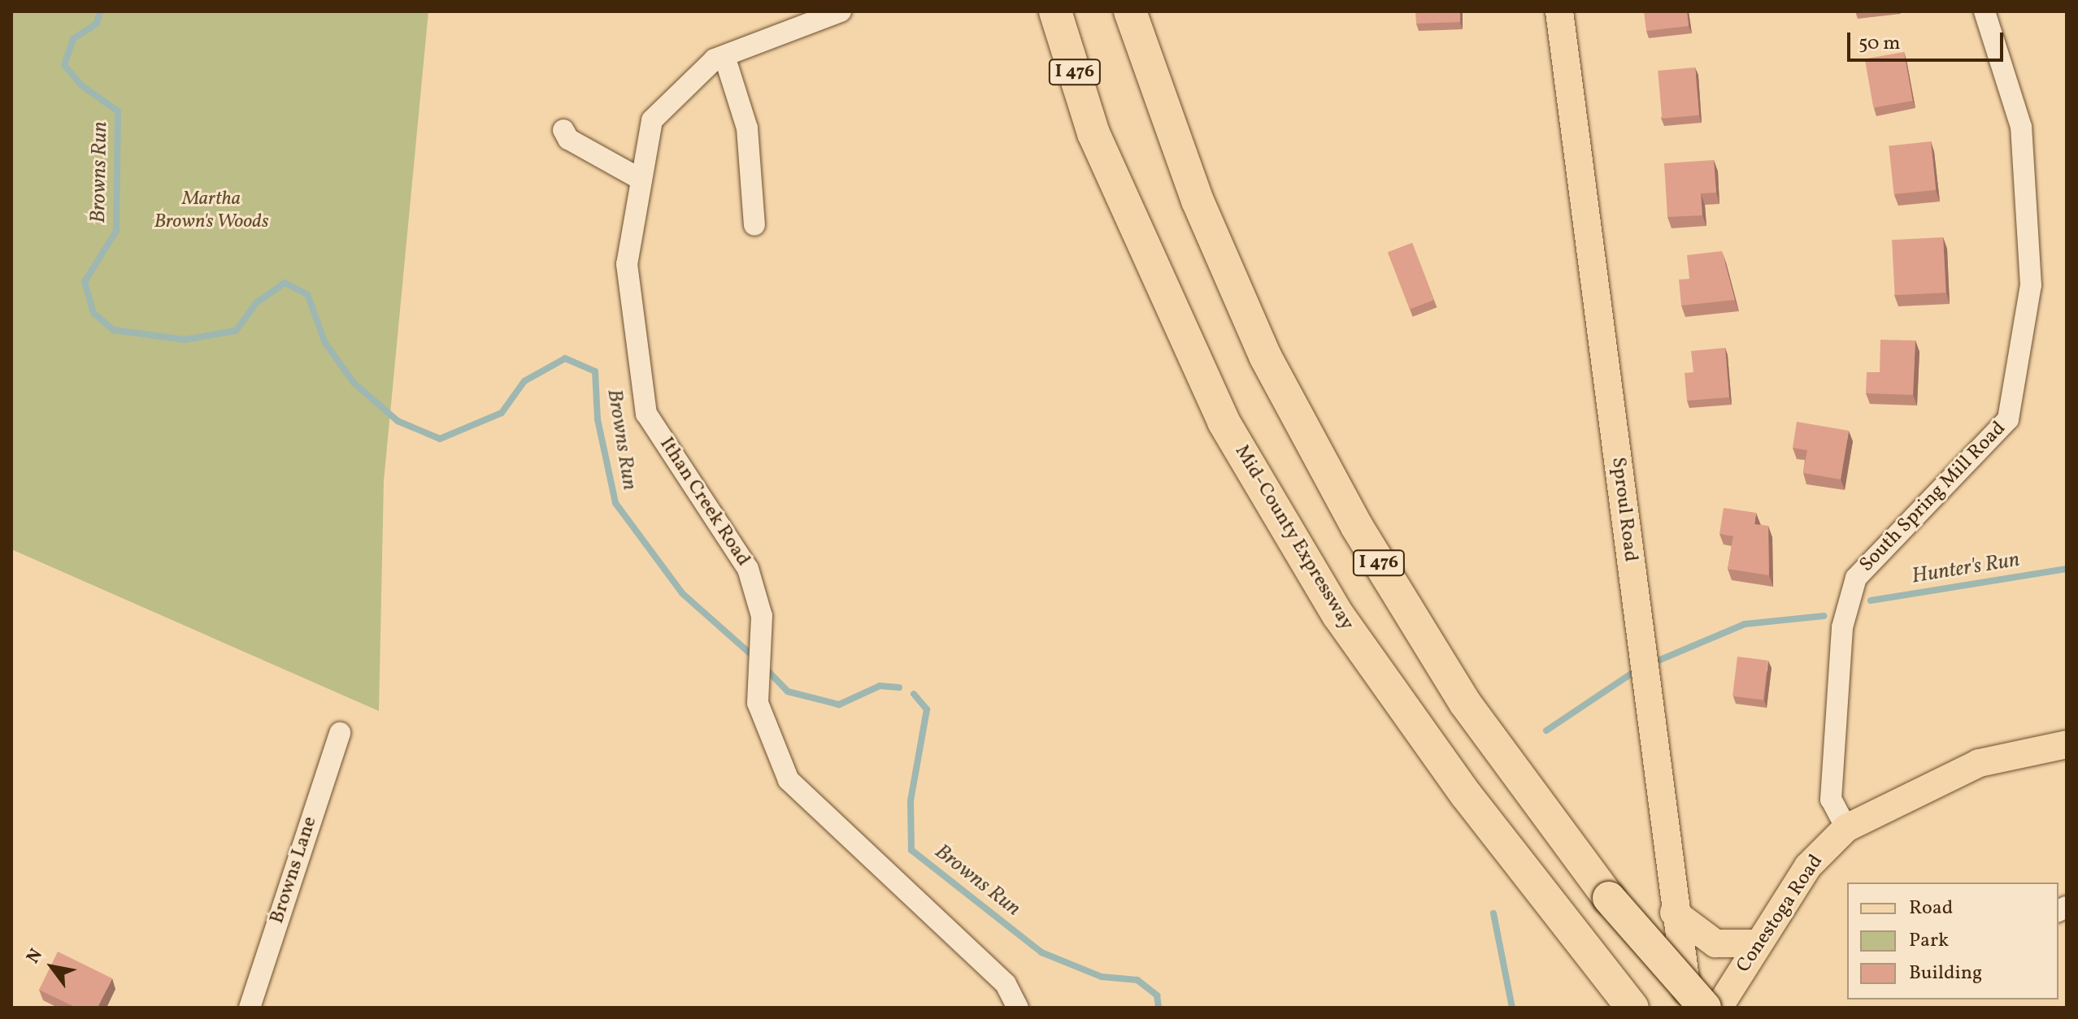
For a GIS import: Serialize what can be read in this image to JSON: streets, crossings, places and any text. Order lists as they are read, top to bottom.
{
  "streets": {
    "highway": ["I 476", "Mid-County Expressway"],
    "main road": ["Sproul Road", "Conestoga Road"],
    "street": ["South Spring Mill Road", "Ithan Creek Road", "Browns Lane"]
  },
  "crossings": [
    ["South Spring Mill Road", "Conestoga Road"]
  ],
  "water": ["Browns Run", "Hunter's Run"],
  "parks": ["Martha Brown's Woods"],
  "legend": ["Road", "Park", "Building"],
  "scale_bar": "50 m",
  "north": "top left"
}
